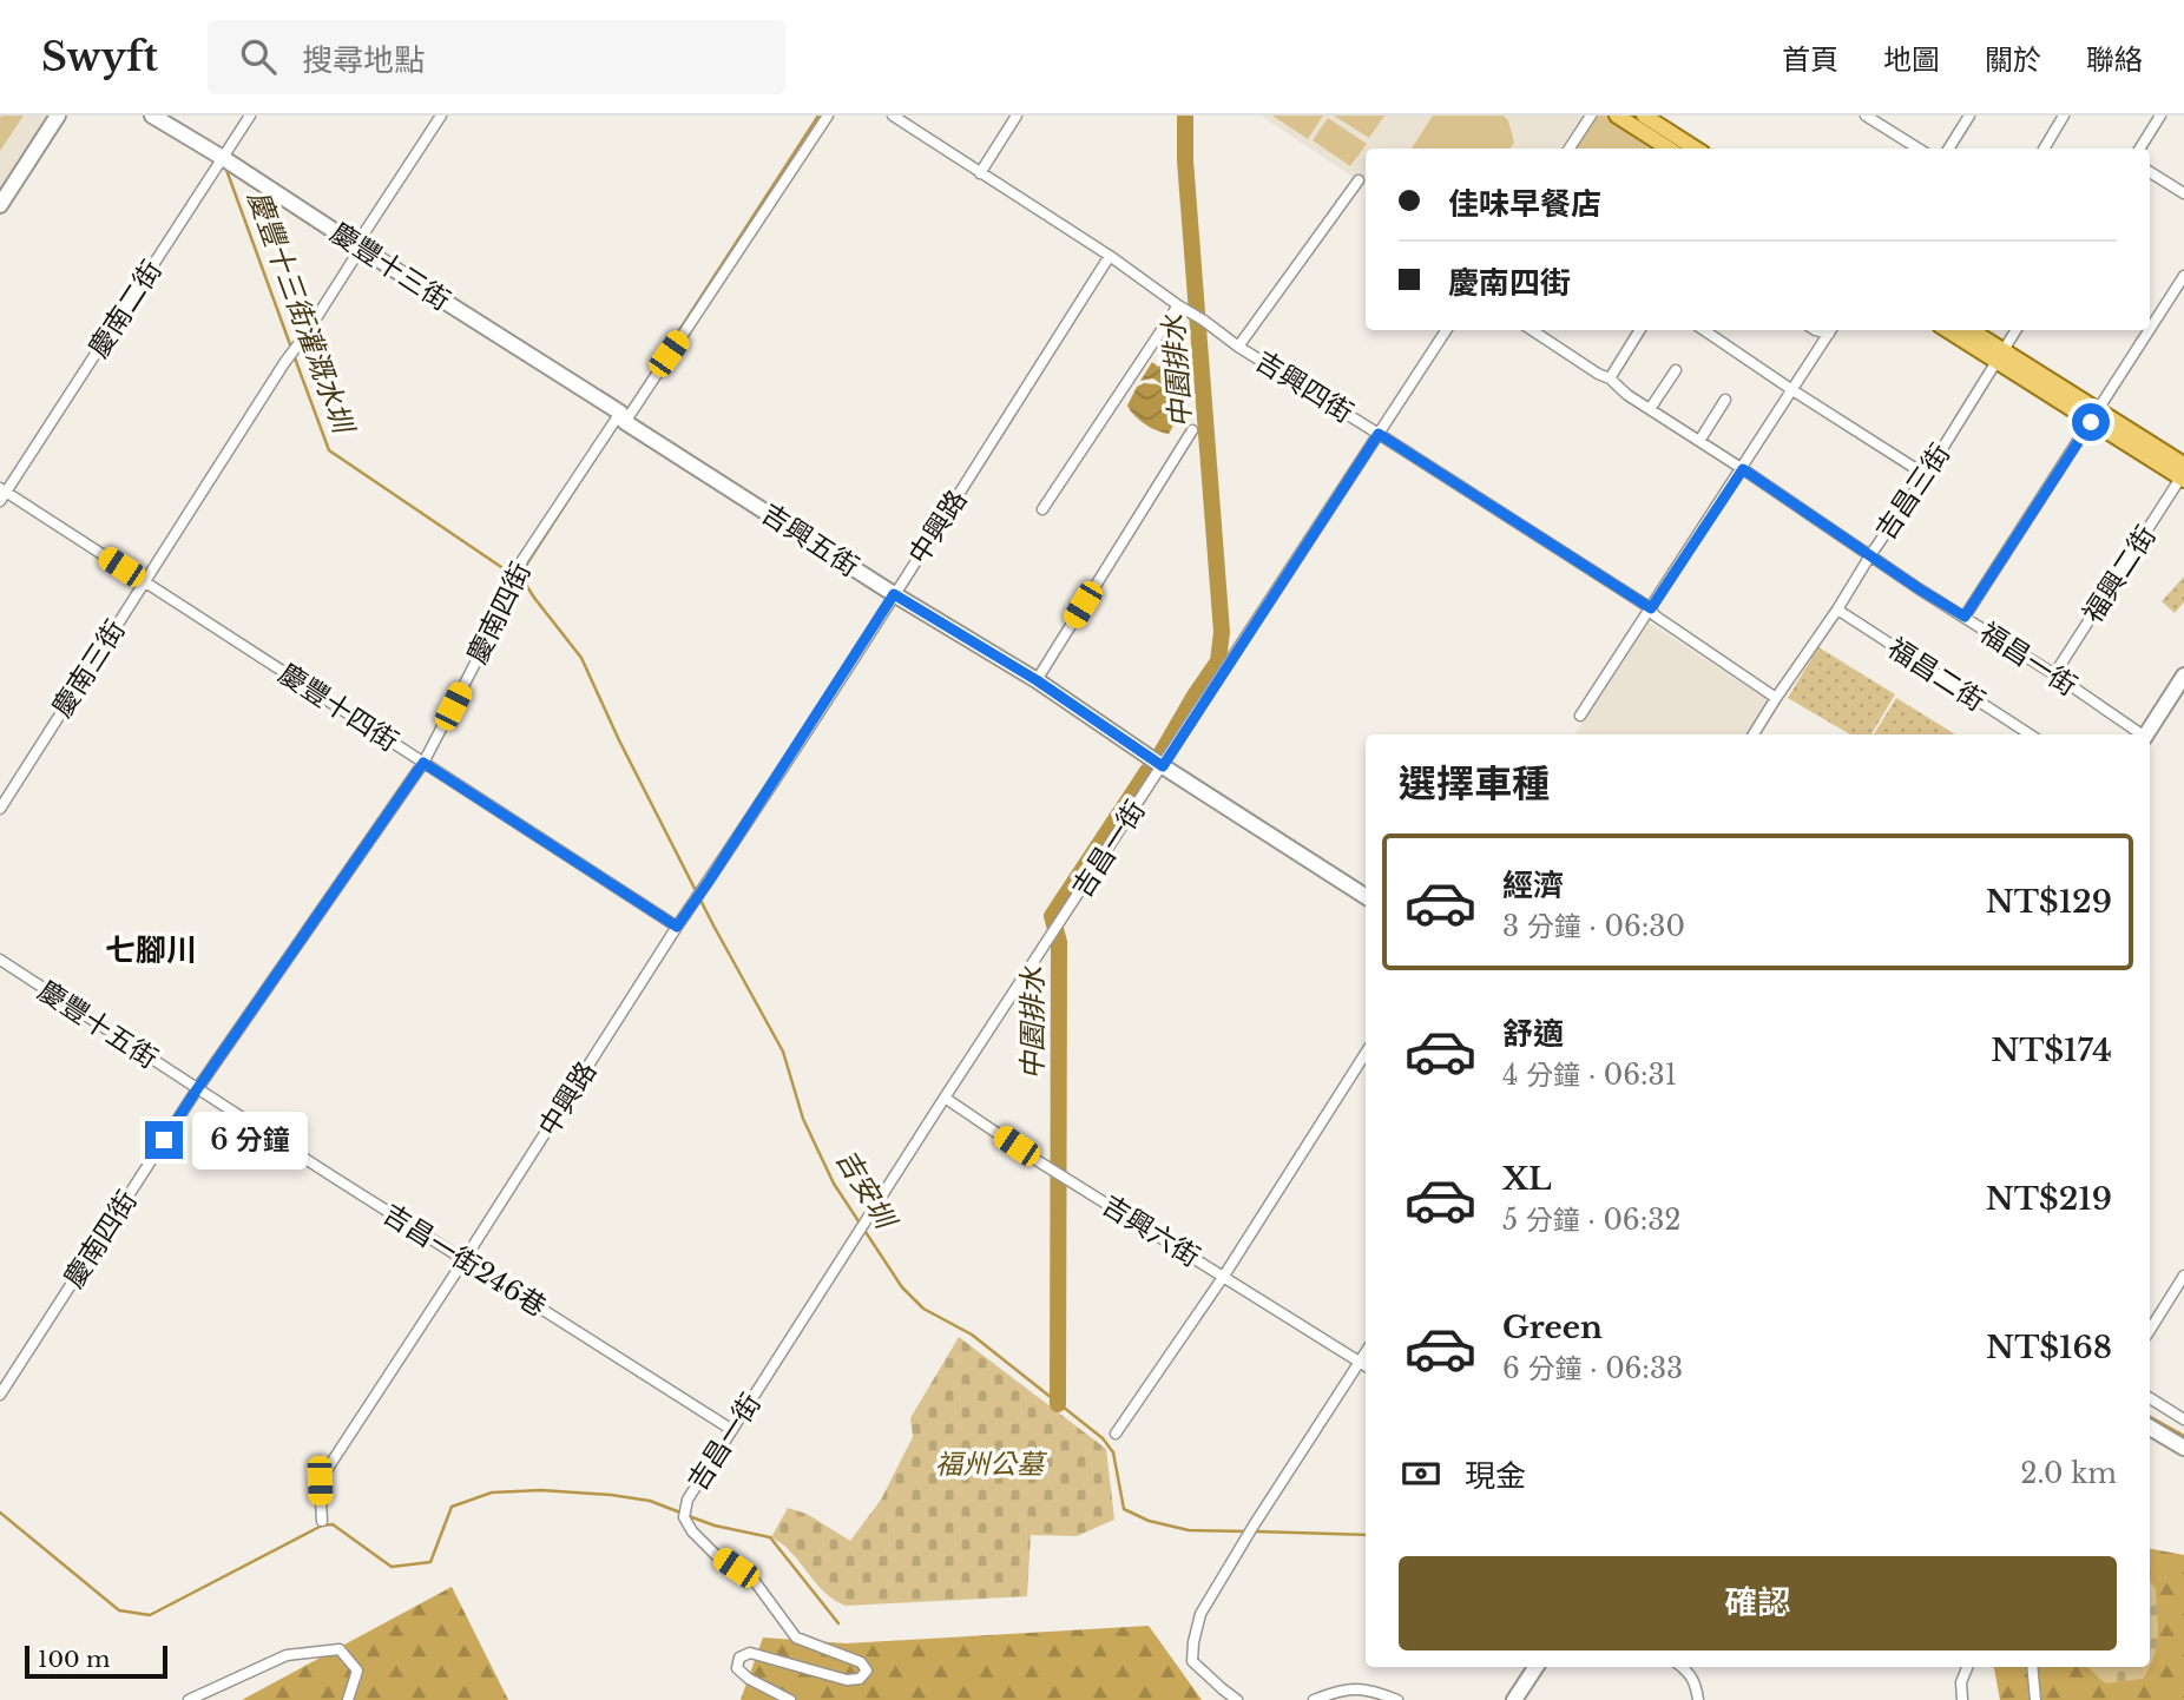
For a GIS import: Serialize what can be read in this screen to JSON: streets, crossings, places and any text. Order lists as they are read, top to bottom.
{
  "streets": {
    "street": [
      "慶豐十三街",
      "慶南二街",
      "吉興四街",
      "吉昌三街",
      "中興路",
      "吉興五街",
      "福興二街",
      "慶南四街",
      "福昌一街",
      "慶南三街",
      "福昌二街",
      "慶豐十四街",
      "吉昌一街",
      "慶豐十五街",
      "吉興六街",
      "吉昌一街246巷"
    ]
  },
  "crossings": [
    ["慶豐十三街", "慶南二街"],
    ["慶豐十三街", "吉興五街"],
    ["慶豐十三街", "慶南四街"],
    ["慶豐十三街", "慶南三街"],
    ["慶南二街", "慶豐十四街"],
    ["吉興四街", "吉昌三街"],
    ["吉興四街", "吉昌一街"],
    ["吉昌三街", "福昌一街"],
    ["吉昌三街", "福昌二街"],
    ["中興路", "吉興五街"],
    ["中興路", "慶豐十四街"],
    ["中興路", "吉昌一街246巷"],
    ["吉興五街", "慶南四街"],
    ["吉興五街", "吉昌一街"],
    ["福興二街", "福昌一街"],
    ["慶南四街", "慶豐十四街"],
    ["慶南四街", "慶豐十五街"],
    ["慶南四街", "吉昌一街246巷"],
    ["慶南三街", "慶豐十四街"],
    ["吉昌一街", "吉興六街"],
    ["吉昌一街", "吉昌一街246巷"],
    ["慶豐十五街", "吉昌一街246巷"]
  ],
  "districts": ["七腳川"],
  "water": ["慶豐十三街灌溉水圳", "中園排水", "吉安圳"],
  "parks": ["福州公墓"],
  "scale_bar": "100 m",
  "page": {
    "header": "Swyft",
    "search": "搜尋地點",
    "nav": [
      "首頁",
      "地圖",
      "關於",
      "聯絡"
    ],
    "banner": ["佳味早餐店", "慶南四街"],
    "heading": "選擇車種",
    "list": [
      {
        "name": "經濟",
        "note": "3 分鐘 · 06:30",
        "value": "NT$129"
      },
      {
        "name": "舒適",
        "note": "4 分鐘 · 06:31",
        "value": "NT$174"
      },
      {
        "name": "XL",
        "note": "5 分鐘 · 06:32",
        "value": "NT$219"
      },
      {
        "name": "Green",
        "note": "6 分鐘 · 06:33",
        "value": "NT$168"
      }
    ],
    "bubble": "6 分鐘",
    "pay": ["現金", "2.0 km"],
    "buttons": "確認",
    "scale": "100 m"
  }
}
